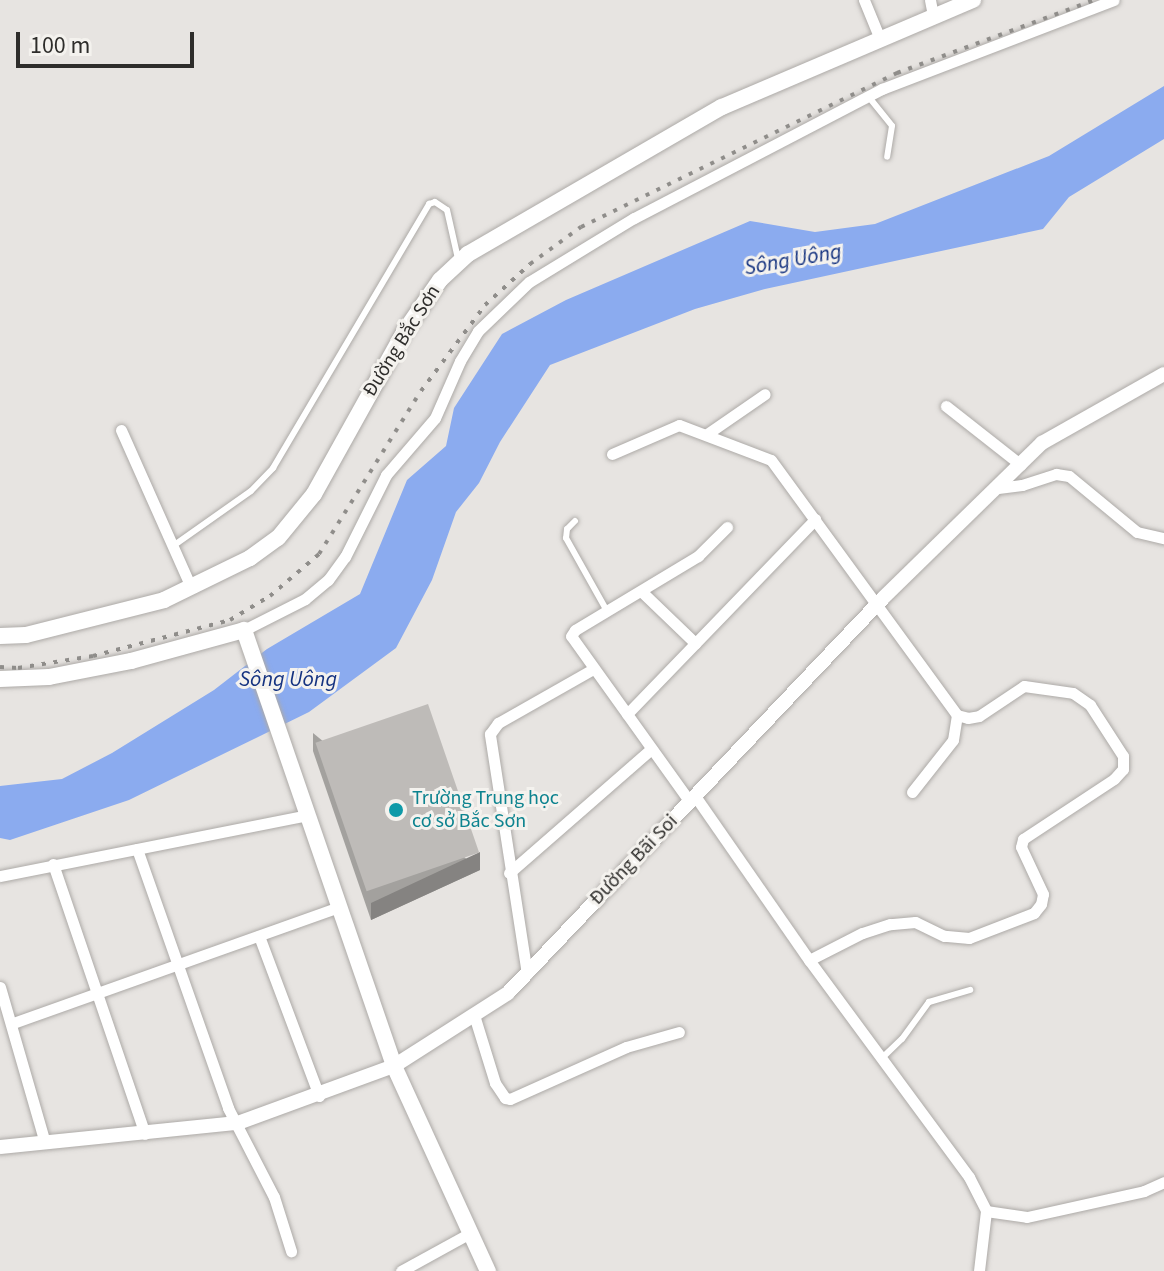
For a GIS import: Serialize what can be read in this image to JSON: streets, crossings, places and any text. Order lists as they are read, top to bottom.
{
  "streets": {
    "main road": ["Đường Bắc Sơn"],
    "street": ["Đường Bãi Soi"]
  },
  "water": ["Sông Uông"],
  "places": ["Trường Trung học cơ sở Bắc Sơn"],
  "scale_bar": "100 m"
}
